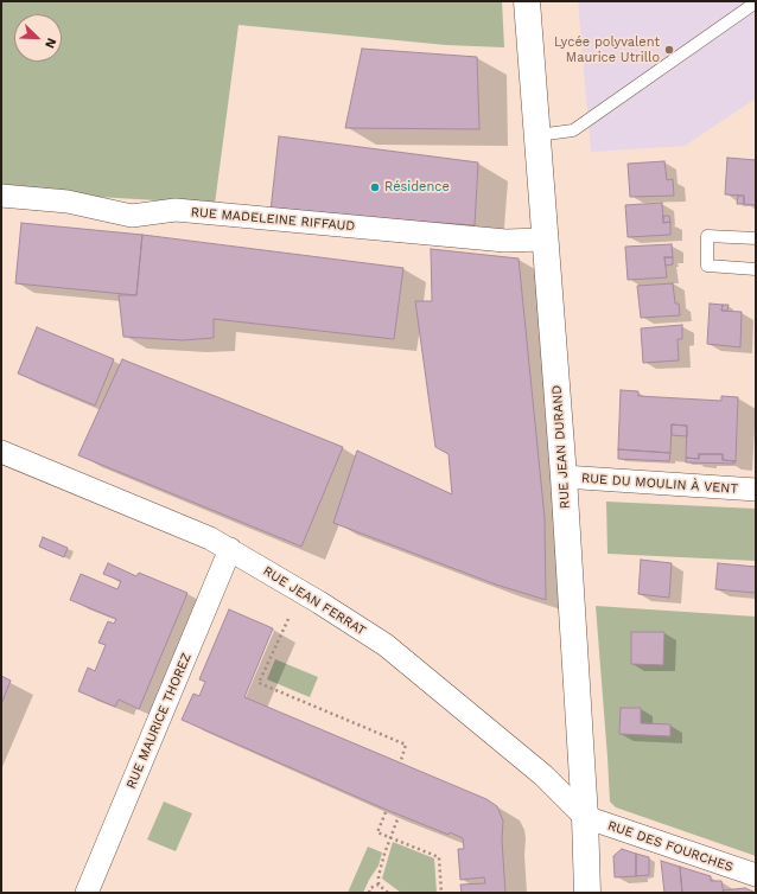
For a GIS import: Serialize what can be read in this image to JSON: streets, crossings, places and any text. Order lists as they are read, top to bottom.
{
  "streets": {
    "street": [
      "RUE MADELEINE RIFFAUD",
      "RUE JEAN DURAND",
      "RUE DU MOULIN À VENT",
      "RUE JEAN FERRAT",
      "RUE MAURICE THOREZ",
      "RUE DES FOURCHES"
    ]
  },
  "crossings": [
    ["RUE MADELEINE RIFFAUD", "RUE JEAN DURAND"],
    ["RUE JEAN DURAND", "RUE DU MOULIN À VENT"],
    ["RUE JEAN DURAND", "RUE JEAN FERRAT"],
    ["RUE JEAN DURAND", "RUE DES FOURCHES"],
    ["RUE JEAN FERRAT", "RUE MAURICE THOREZ"],
    ["RUE JEAN FERRAT", "RUE DES FOURCHES"]
  ],
  "places": ["Lycée polyvalent Maurice Utrillo", "Résidence"],
  "north": "bottom right"
}
